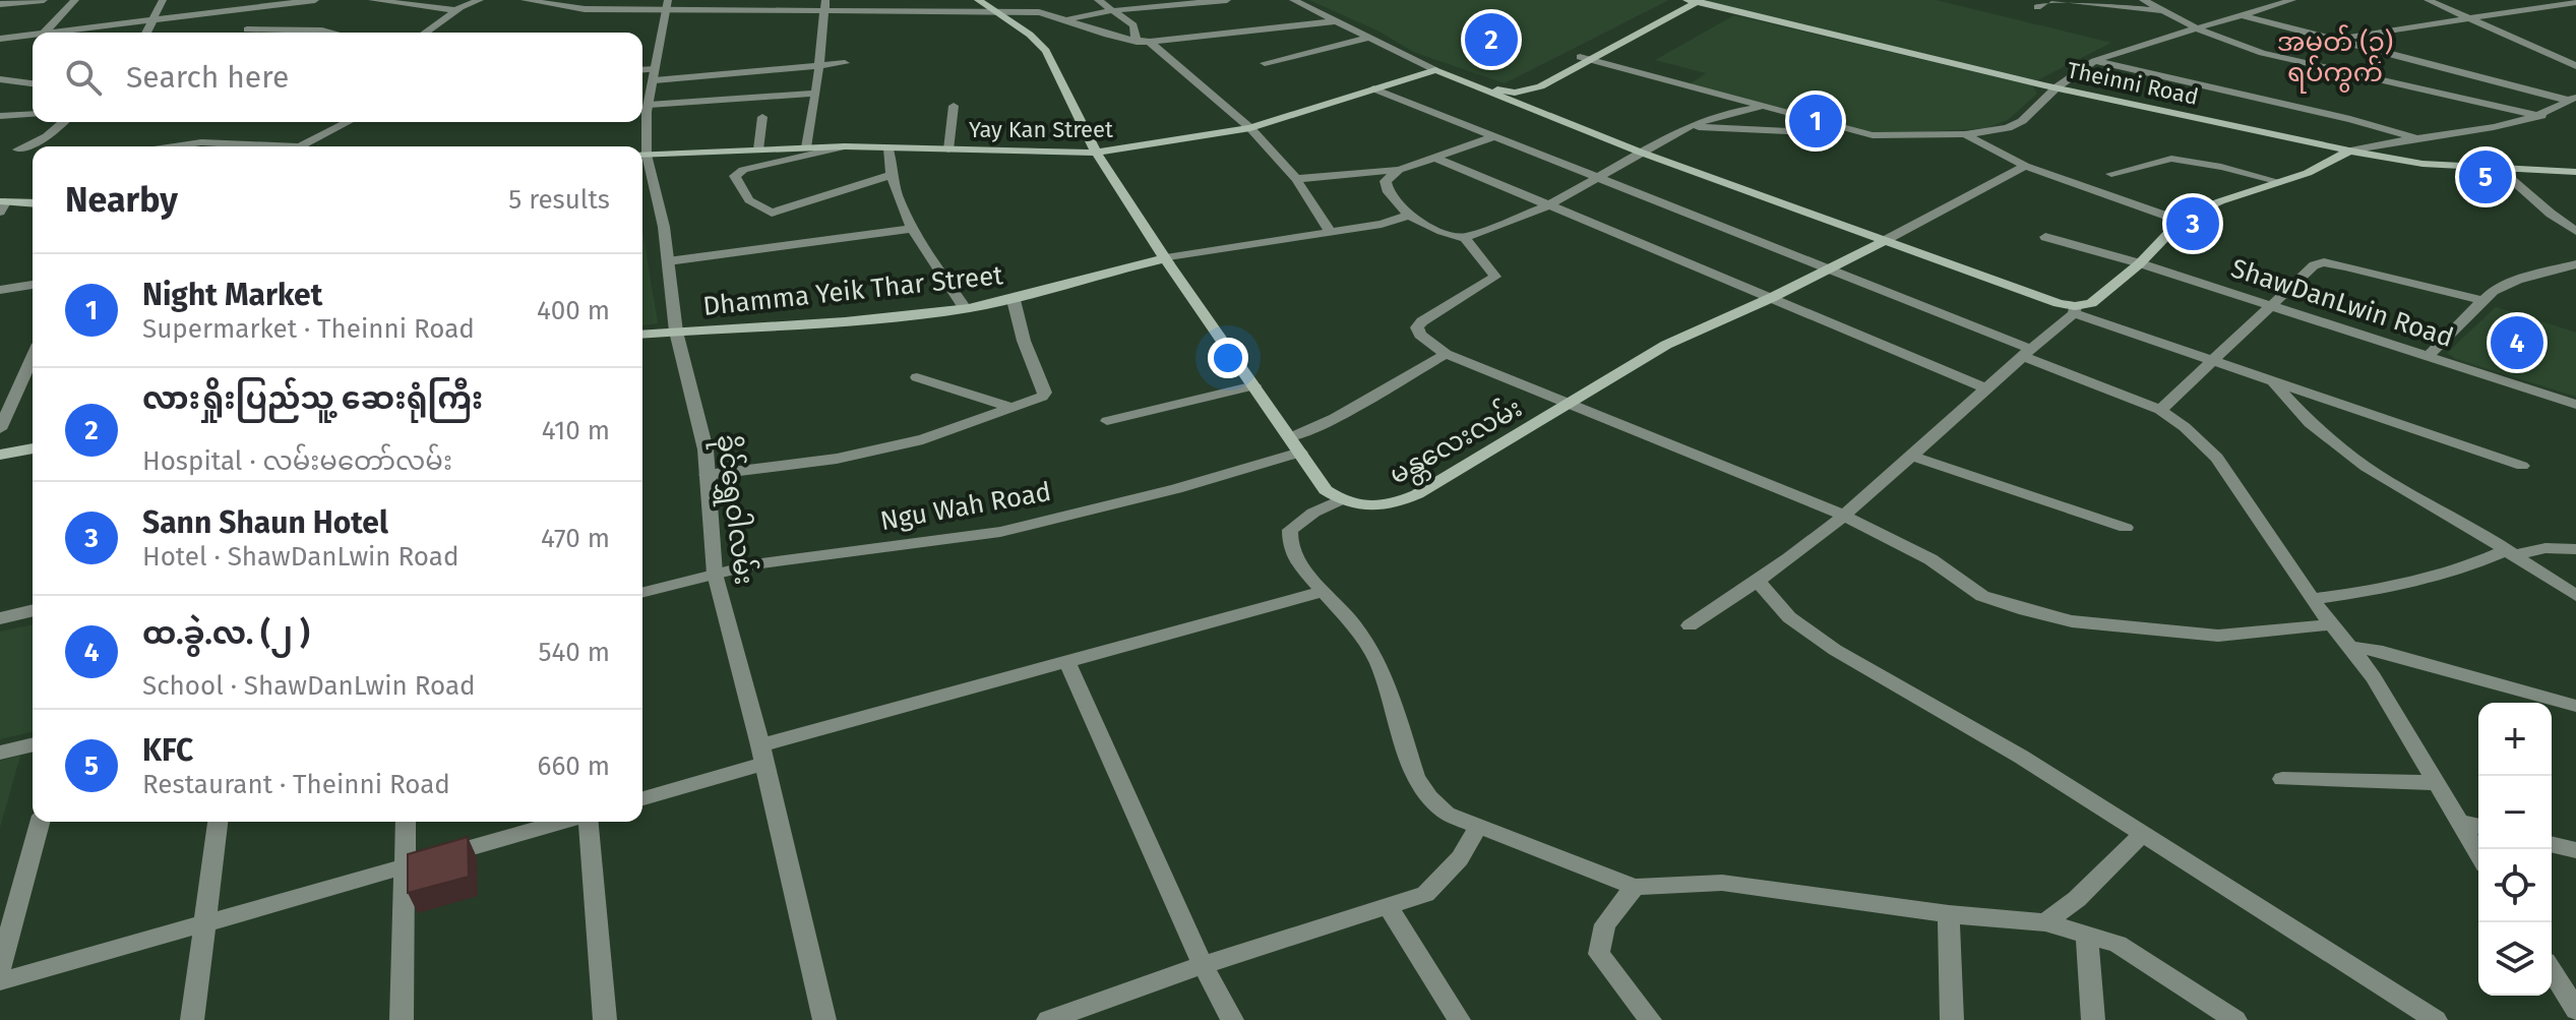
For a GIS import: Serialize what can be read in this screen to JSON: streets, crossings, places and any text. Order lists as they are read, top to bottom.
{
  "streets": {
    "main road": [
      "Theinni Road",
      "Yay Kan Street",
      "Dhamma Yeik Thar Street",
      "မန္တလေးလမ်း"
    ],
    "street": ["ShawDanLwin Road", "Ngu Wah Road", "ခိုင်ရွှေဝါလမ်း"]
  },
  "crossings": [
    ["Dhamma Yeik Thar Street", "ခိုင်ရွှေဝါလမ်း"],
    ["Ngu Wah Road", "ခိုင်ရွှေဝါလမ်း"]
  ],
  "districts": ["အမှတ် (၃) ရပ်ကွက်"],
  "page": {
    "pins": [
      "2",
      "1",
      "5",
      "3",
      "4"
    ],
    "search": "Search here",
    "heading": ["Nearby", "5 results"],
    "list": [
      {
        "mark": "1",
        "name": "Night Market",
        "note": "Supermarket · Theinni Road",
        "value": "400 m"
      },
      {
        "mark": "2",
        "name": "လားရှိုးပြည်သူ့ ဆေးရုံကြီး",
        "note": "Hospital · လမ်းမတော်လမ်း",
        "value": "410 m"
      },
      {
        "mark": "3",
        "name": "Sann Shaun Hotel",
        "note": "Hotel · ShawDanLwin Road",
        "value": "470 m"
      },
      {
        "mark": "4",
        "name": "ထ.ခွဲ.လ. (၂ )",
        "note": "School · ShawDanLwin Road",
        "value": "540 m"
      },
      {
        "mark": "5",
        "name": "KFC",
        "note": "Restaurant · Theinni Road",
        "value": "660 m"
      }
    ],
    "map_buttons": ["+", "−"]
  }
}
